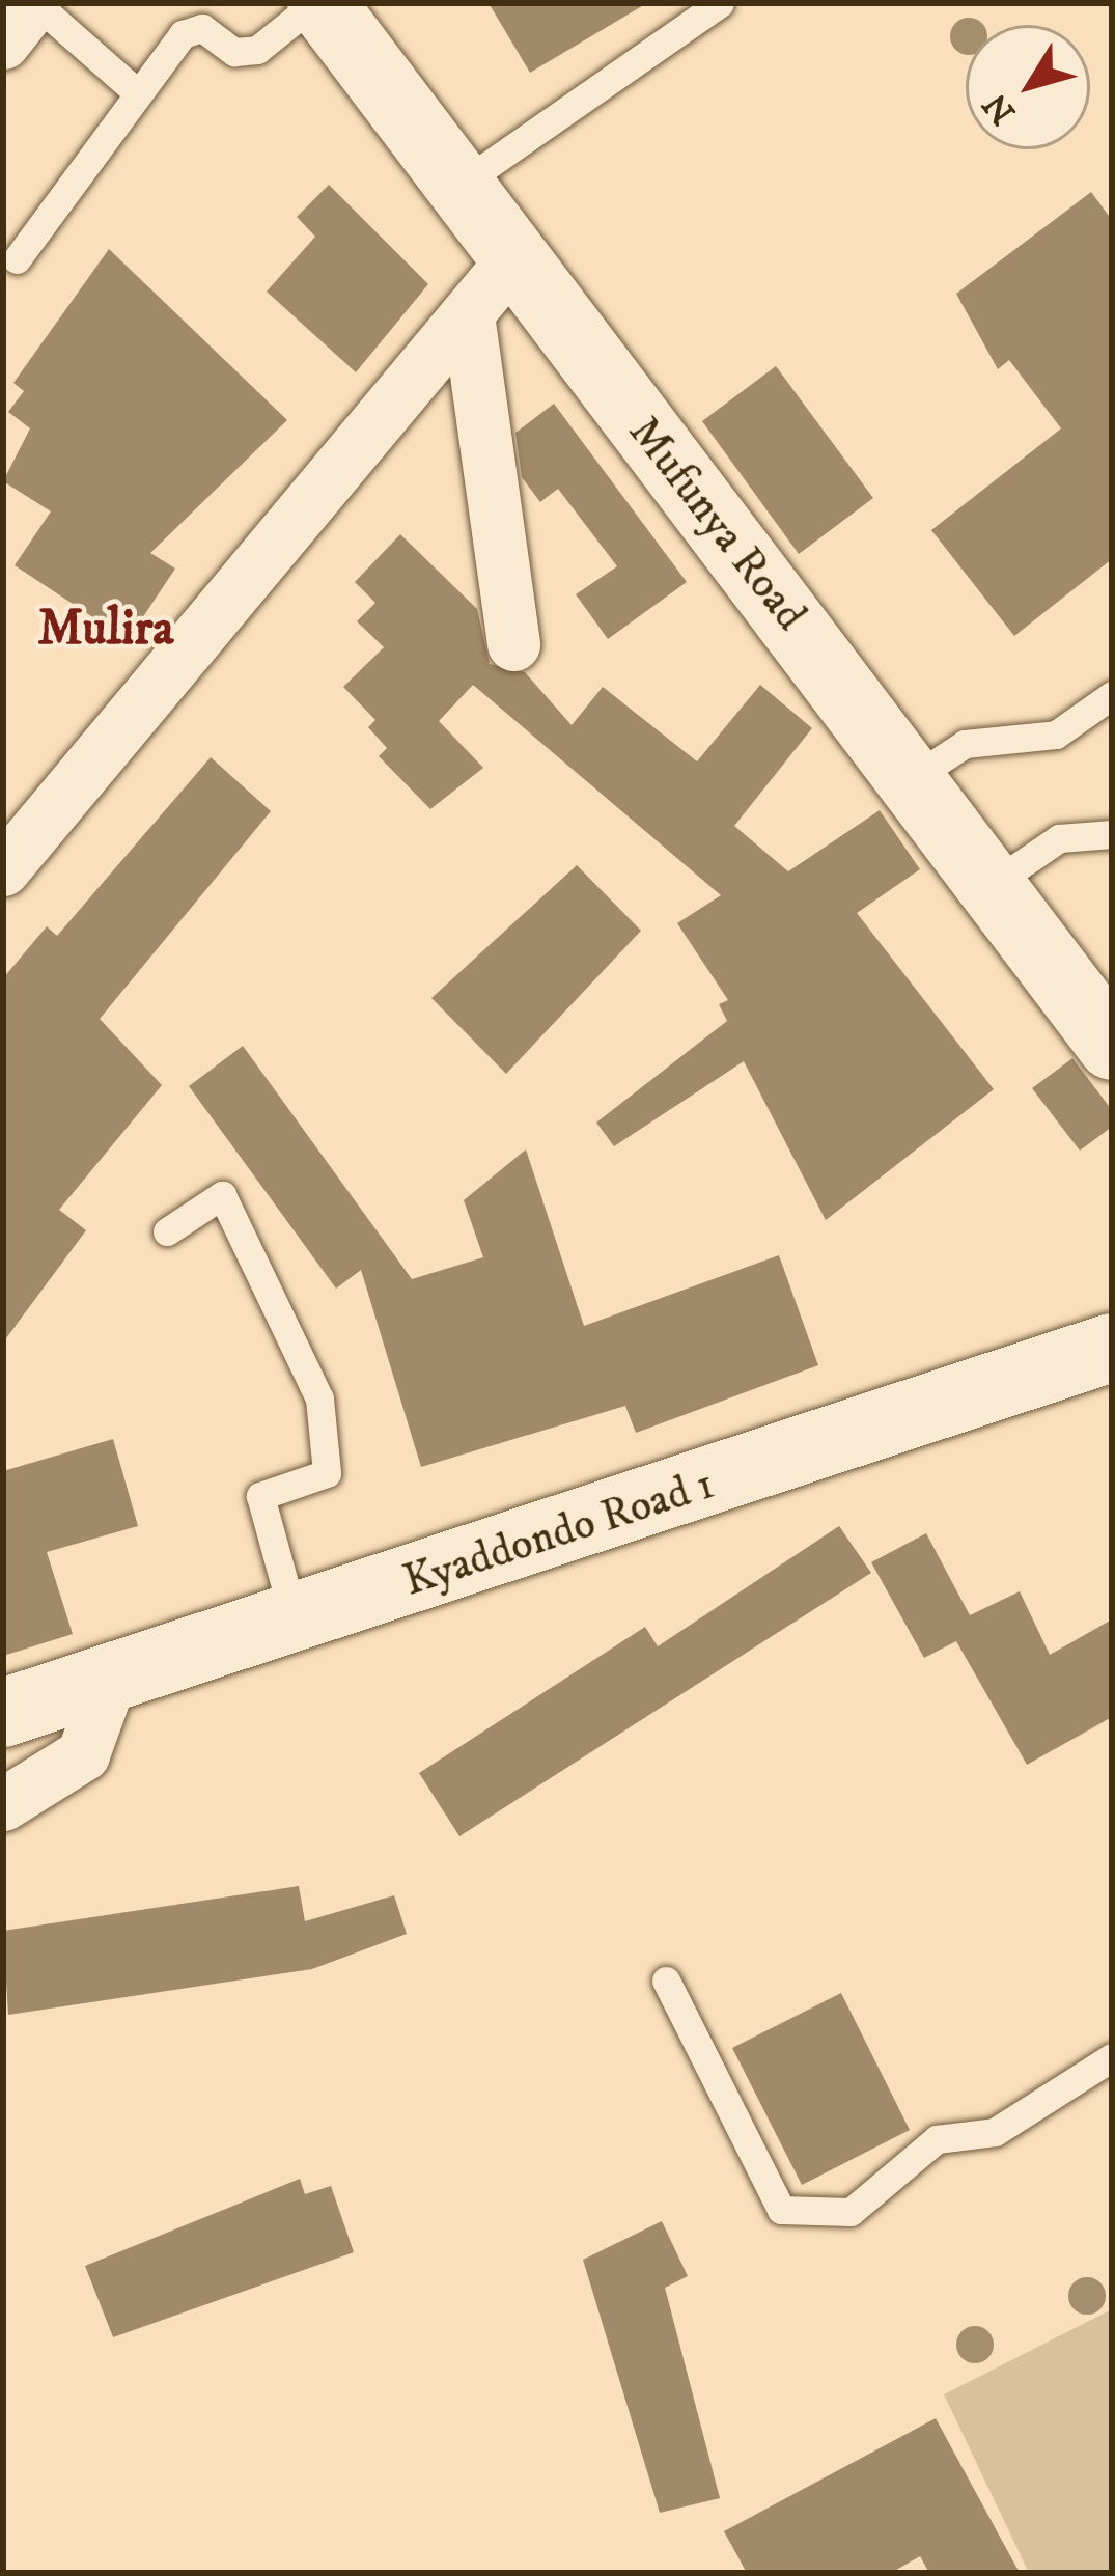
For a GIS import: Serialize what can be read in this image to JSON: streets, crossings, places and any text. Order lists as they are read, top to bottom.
{
  "streets": {
    "street": ["Mufunya Road", "Kyaddondo Road 1"]
  },
  "districts": ["Mulira"],
  "north": "bottom left"
}
